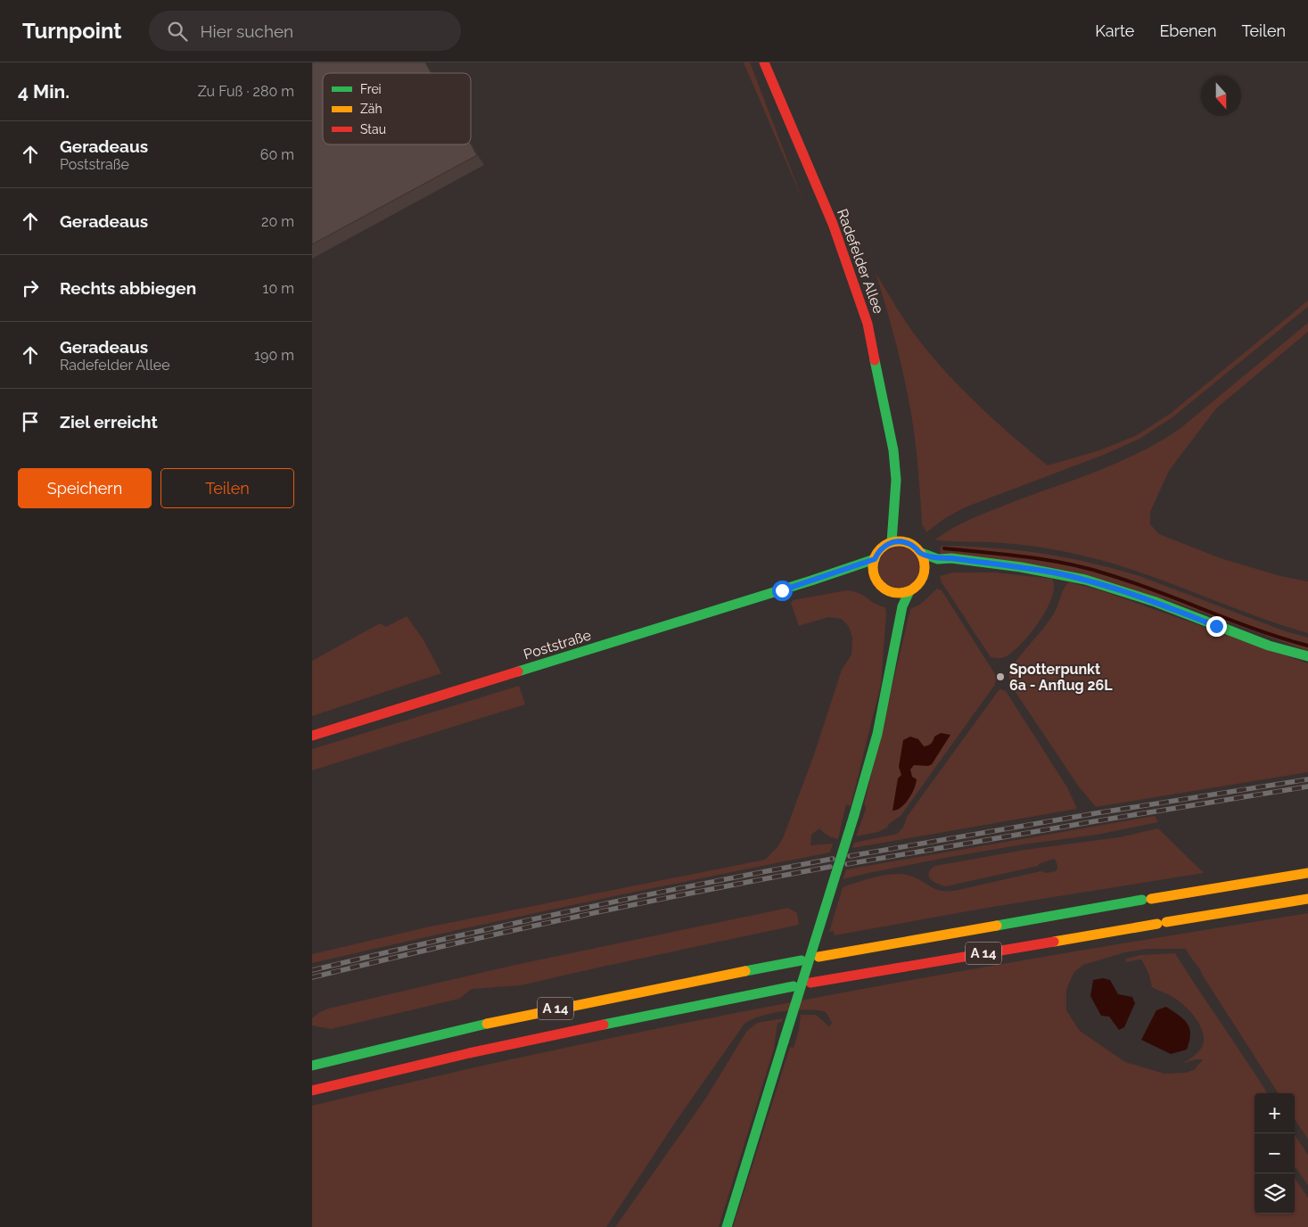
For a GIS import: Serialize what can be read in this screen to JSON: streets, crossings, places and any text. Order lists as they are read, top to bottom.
{
  "streets": {
    "main road": ["Radefelder Allee", "Poststraße", "A 14"]
  },
  "places": ["Spotterpunkt 6a - Anflug 26L"],
  "legend": ["Frei", "Zäh", "Stau"],
  "north": "bottom",
  "page": {
    "header": "Turnpoint",
    "search": "Hier suchen",
    "nav": ["Karte", "Ebenen", "Teilen"],
    "heading": ["4 Min.", "Zu Fuß · 280 m"],
    "list": [
      ["Geradeaus", "Poststraße", "60 m"],
      ["Geradeaus", "20 m"],
      ["Rechts abbiegen", "10 m"],
      ["Geradeaus", "Radefelder Allee", "190 m"],
      "Ziel erreicht"
    ],
    "buttons": ["Speichern", "Teilen"],
    "map_buttons": ["+", "−"]
  }
}
